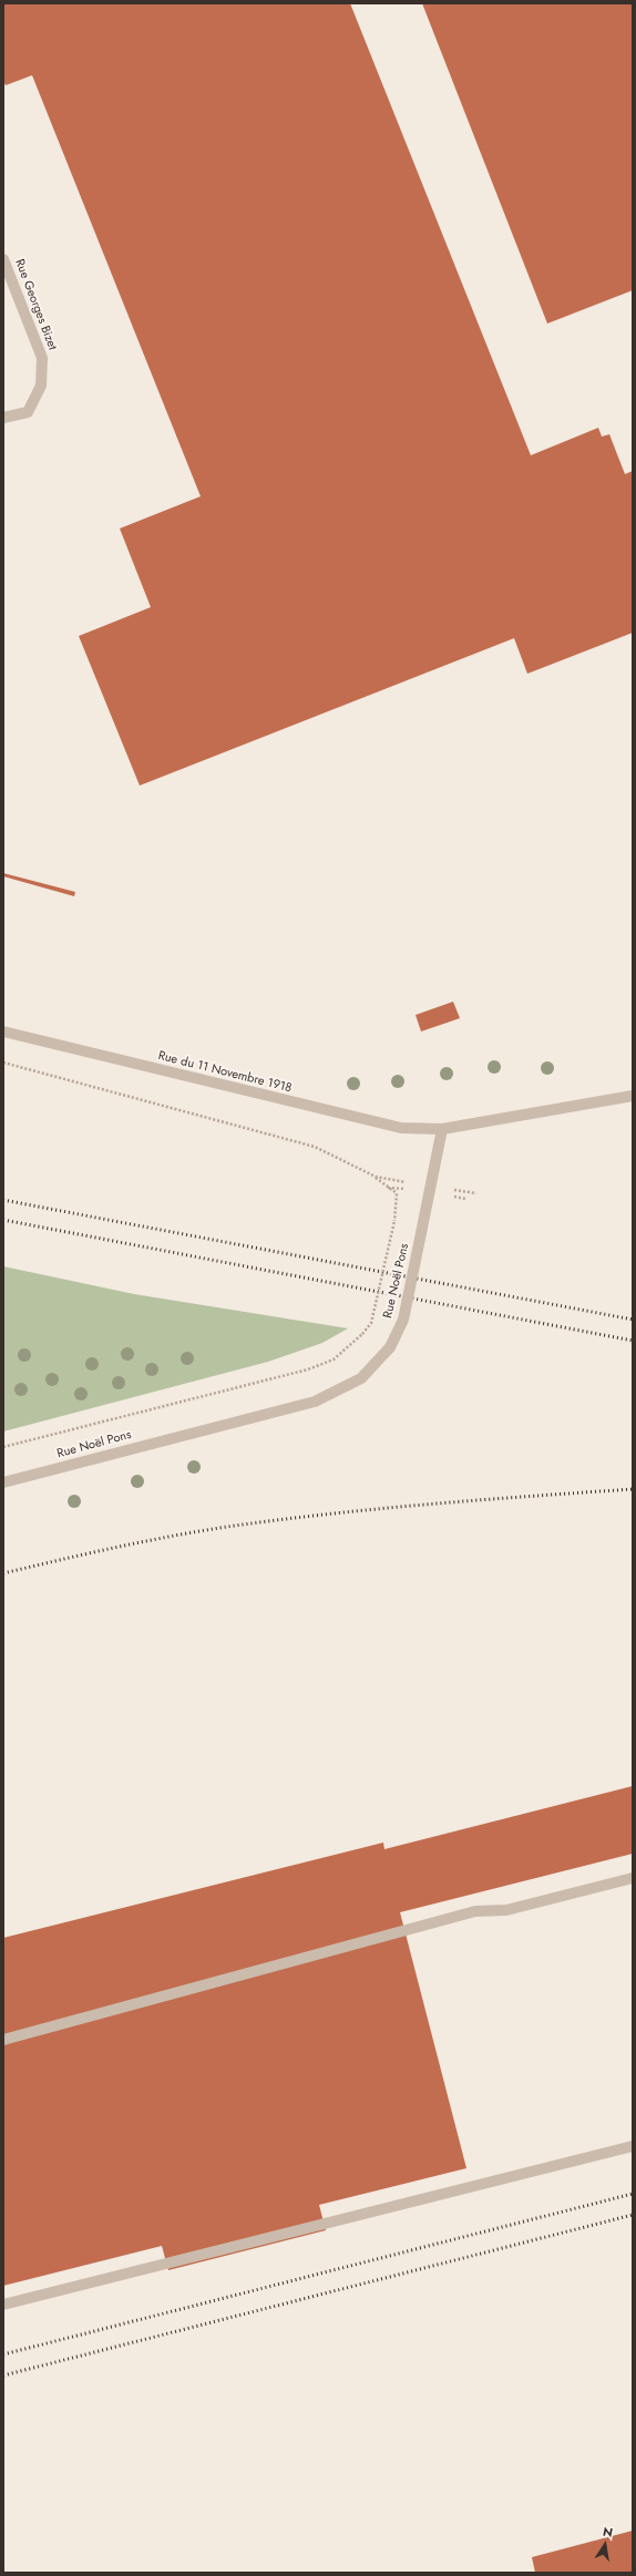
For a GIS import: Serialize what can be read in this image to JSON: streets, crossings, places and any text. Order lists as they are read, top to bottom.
{
  "streets": {
    "street": ["Rue Georges Bizet", "Rue du 11 Novembre 1918", "Rue Noël Pons"]
  },
  "crossings": [
    ["Rue du 11 Novembre 1918", "Rue Noël Pons"]
  ],
  "north": "top"
}
